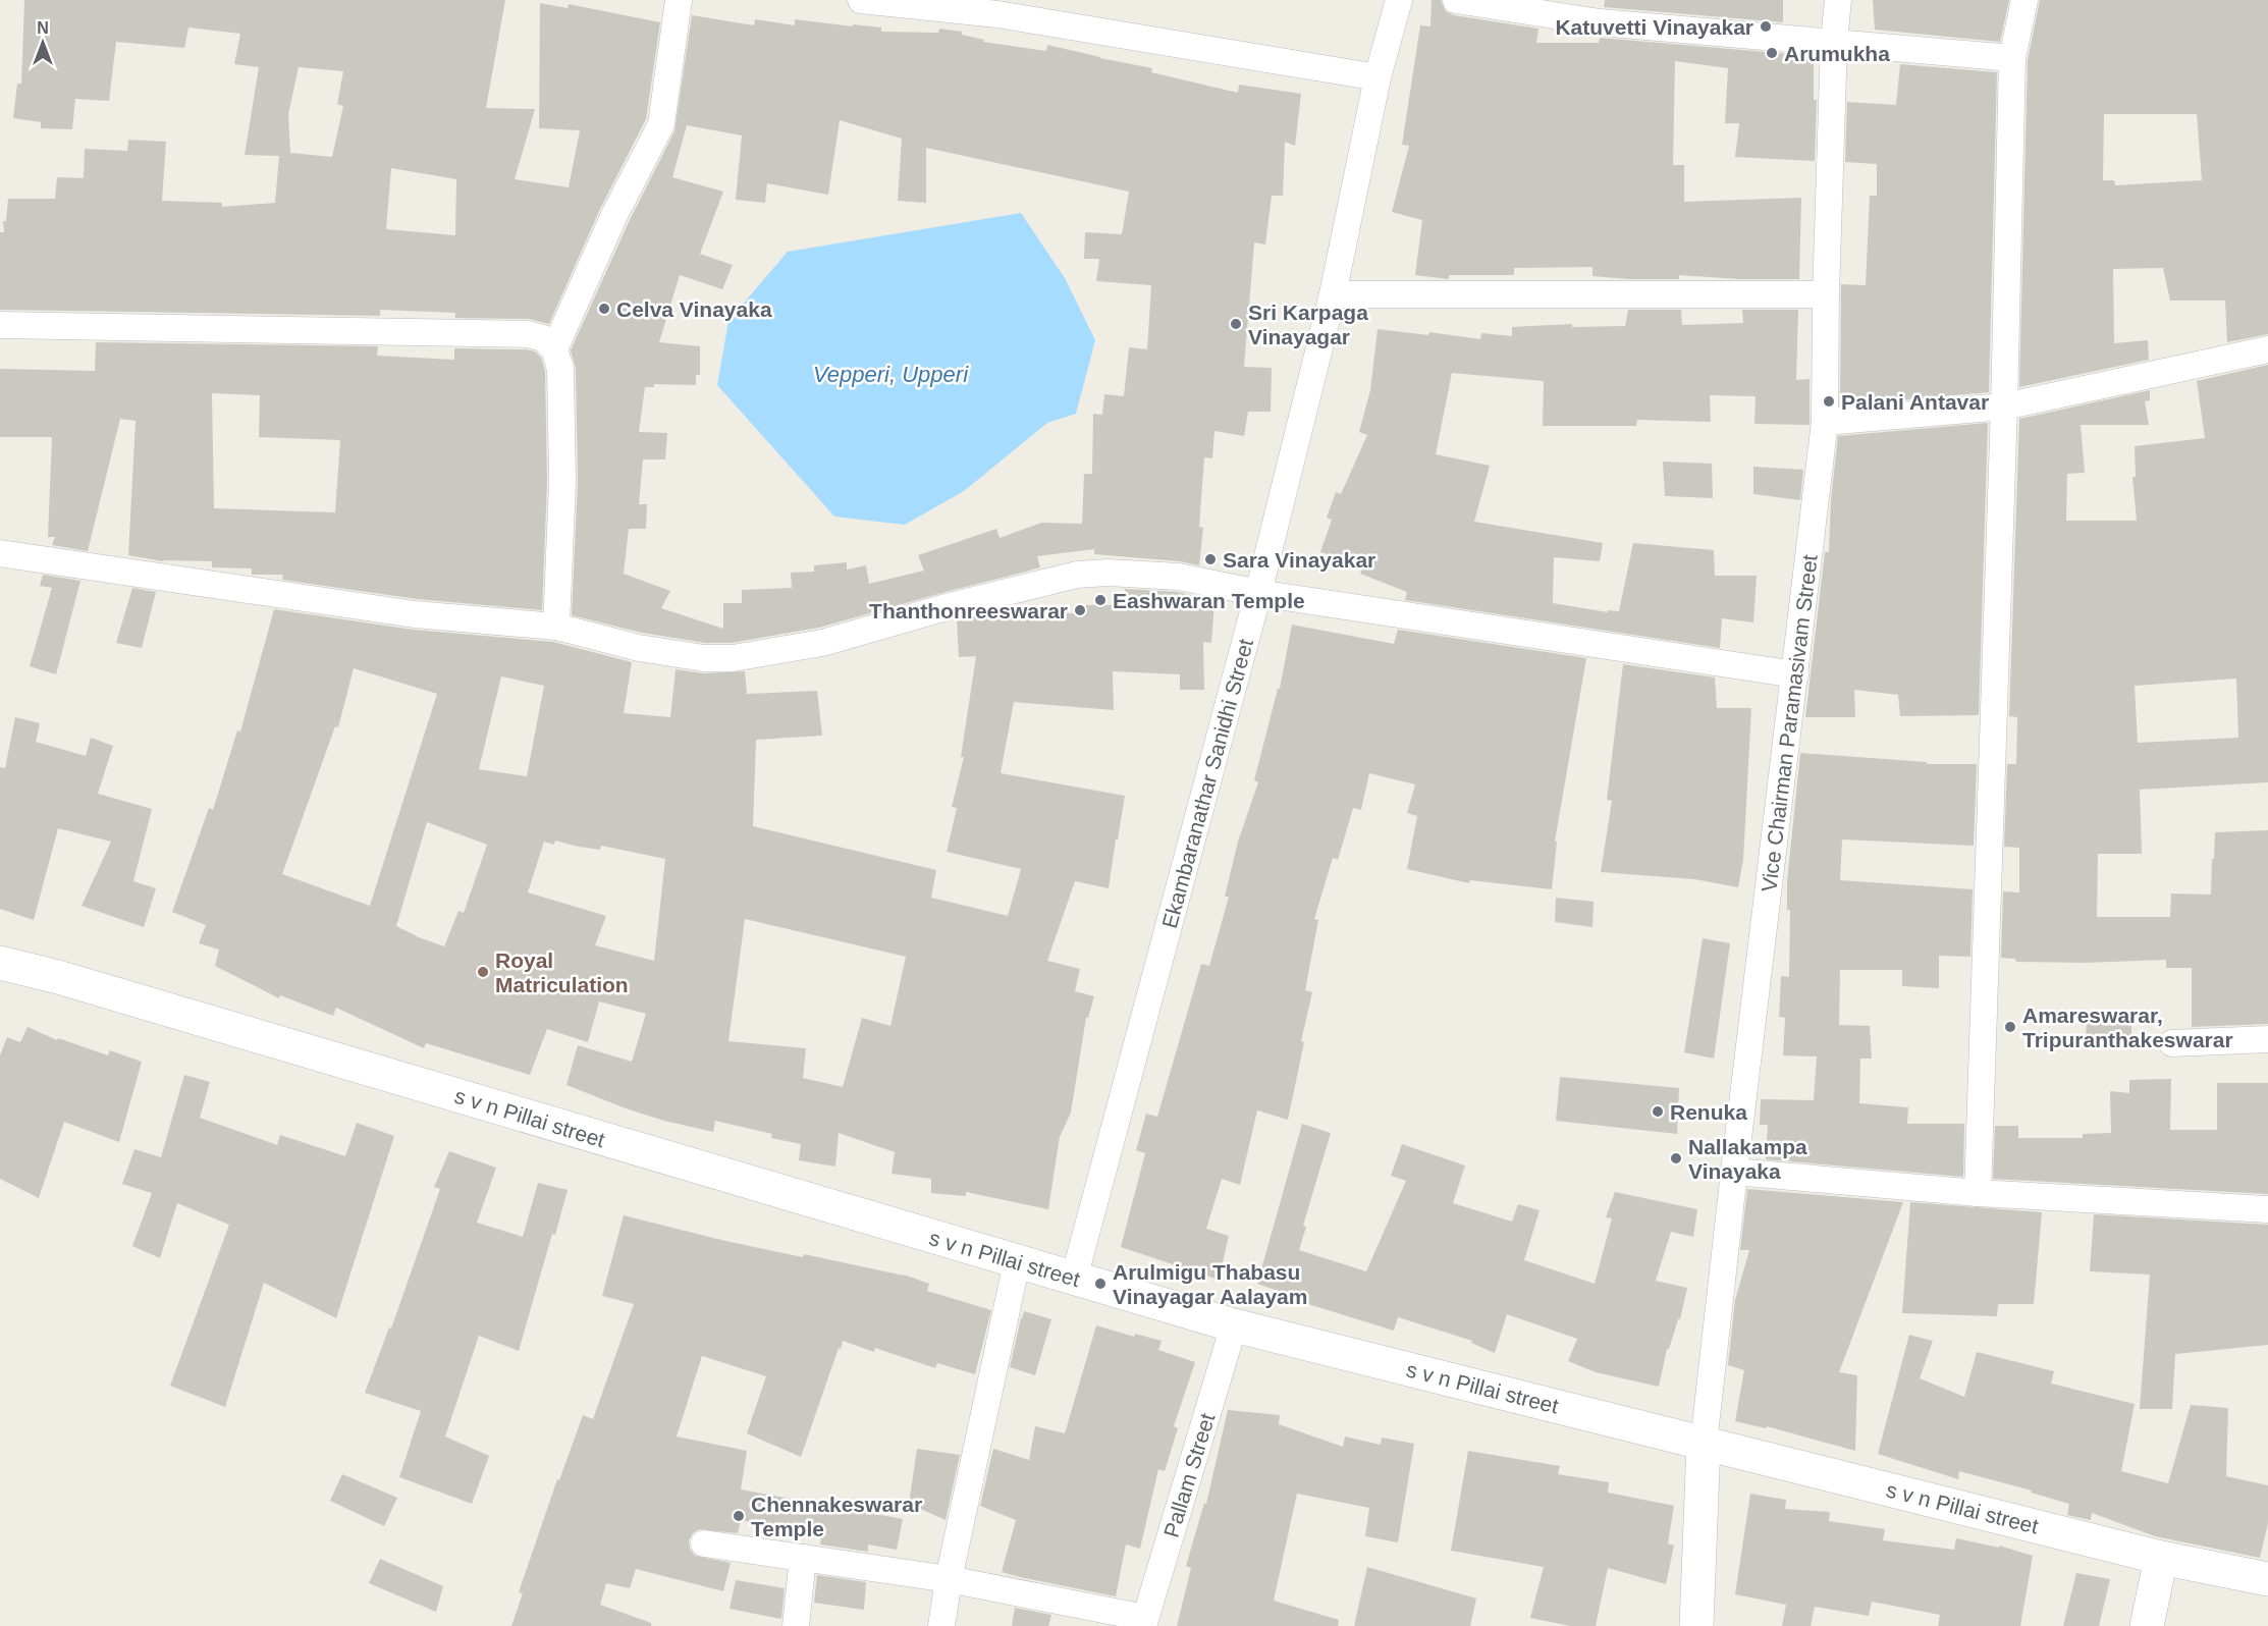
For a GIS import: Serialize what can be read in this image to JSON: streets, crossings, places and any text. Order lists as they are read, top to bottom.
{
  "streets": {
    "street": [
      "Vice Chairman Paramasivam Street",
      "Ekambaranathar Sanidhi Street",
      "s v n Pillai street",
      "Pallam Street"
    ]
  },
  "crossings": [
    ["Vice Chairman Paramasivam Street", "s v n Pillai street"],
    ["Ekambaranathar Sanidhi Street", "s v n Pillai street"],
    ["s v n Pillai street", "Pallam Street"]
  ],
  "water": ["Vepperi, Upperi"],
  "places": [
    "Katuvetti Vinayakar",
    "Arumukha",
    "Celva Vinayaka",
    "Sri Karpaga Vinayagar",
    "Palani Antavar",
    "Sara Vinayakar",
    "Eashwaran Temple",
    "Thanthonreeswarar",
    "Royal Matriculation",
    "Amareswarar, Tripuranthakeswarar",
    "Renuka",
    "Nallakampa Vinayaka",
    "Arulmigu Thabasu Vinayagar Aalayam",
    "Chennakeswarar Temple"
  ],
  "north": "top"
}
